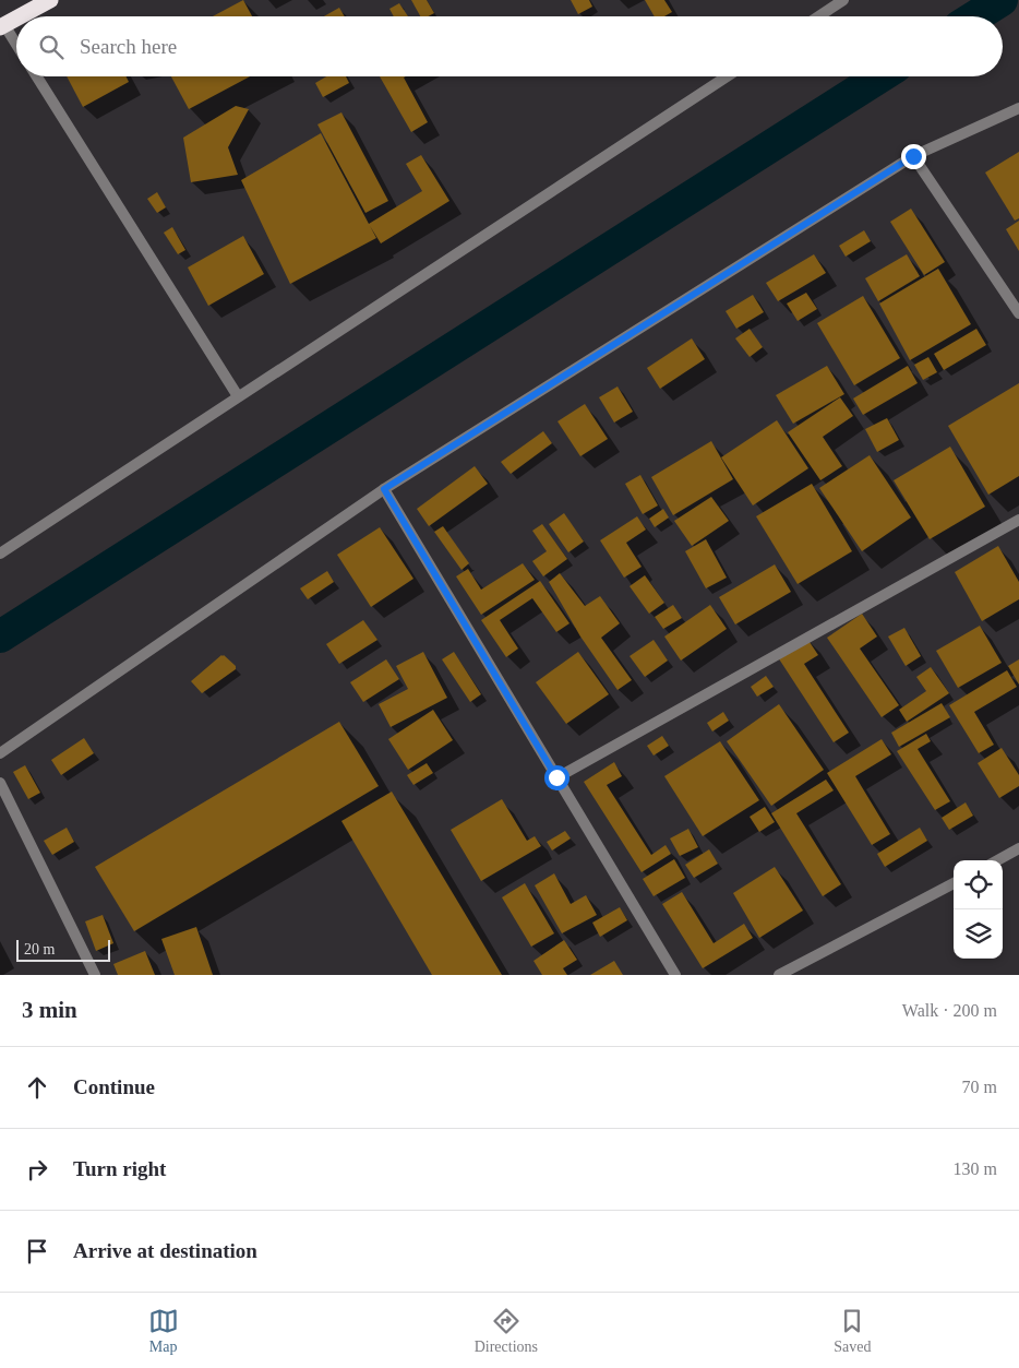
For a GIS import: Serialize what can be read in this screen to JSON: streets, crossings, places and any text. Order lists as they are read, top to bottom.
{
  "scale_bar": "20 m",
  "page": {
    "search": "Search here",
    "scale": "20 m",
    "heading": ["3 min", "Walk · 200 m"],
    "list": [
      ["Continue", "70 m"],
      ["Turn right", "130 m"],
      "Arrive at destination"
    ],
    "nav": ["Map", "Directions", "Saved"]
  }
}
